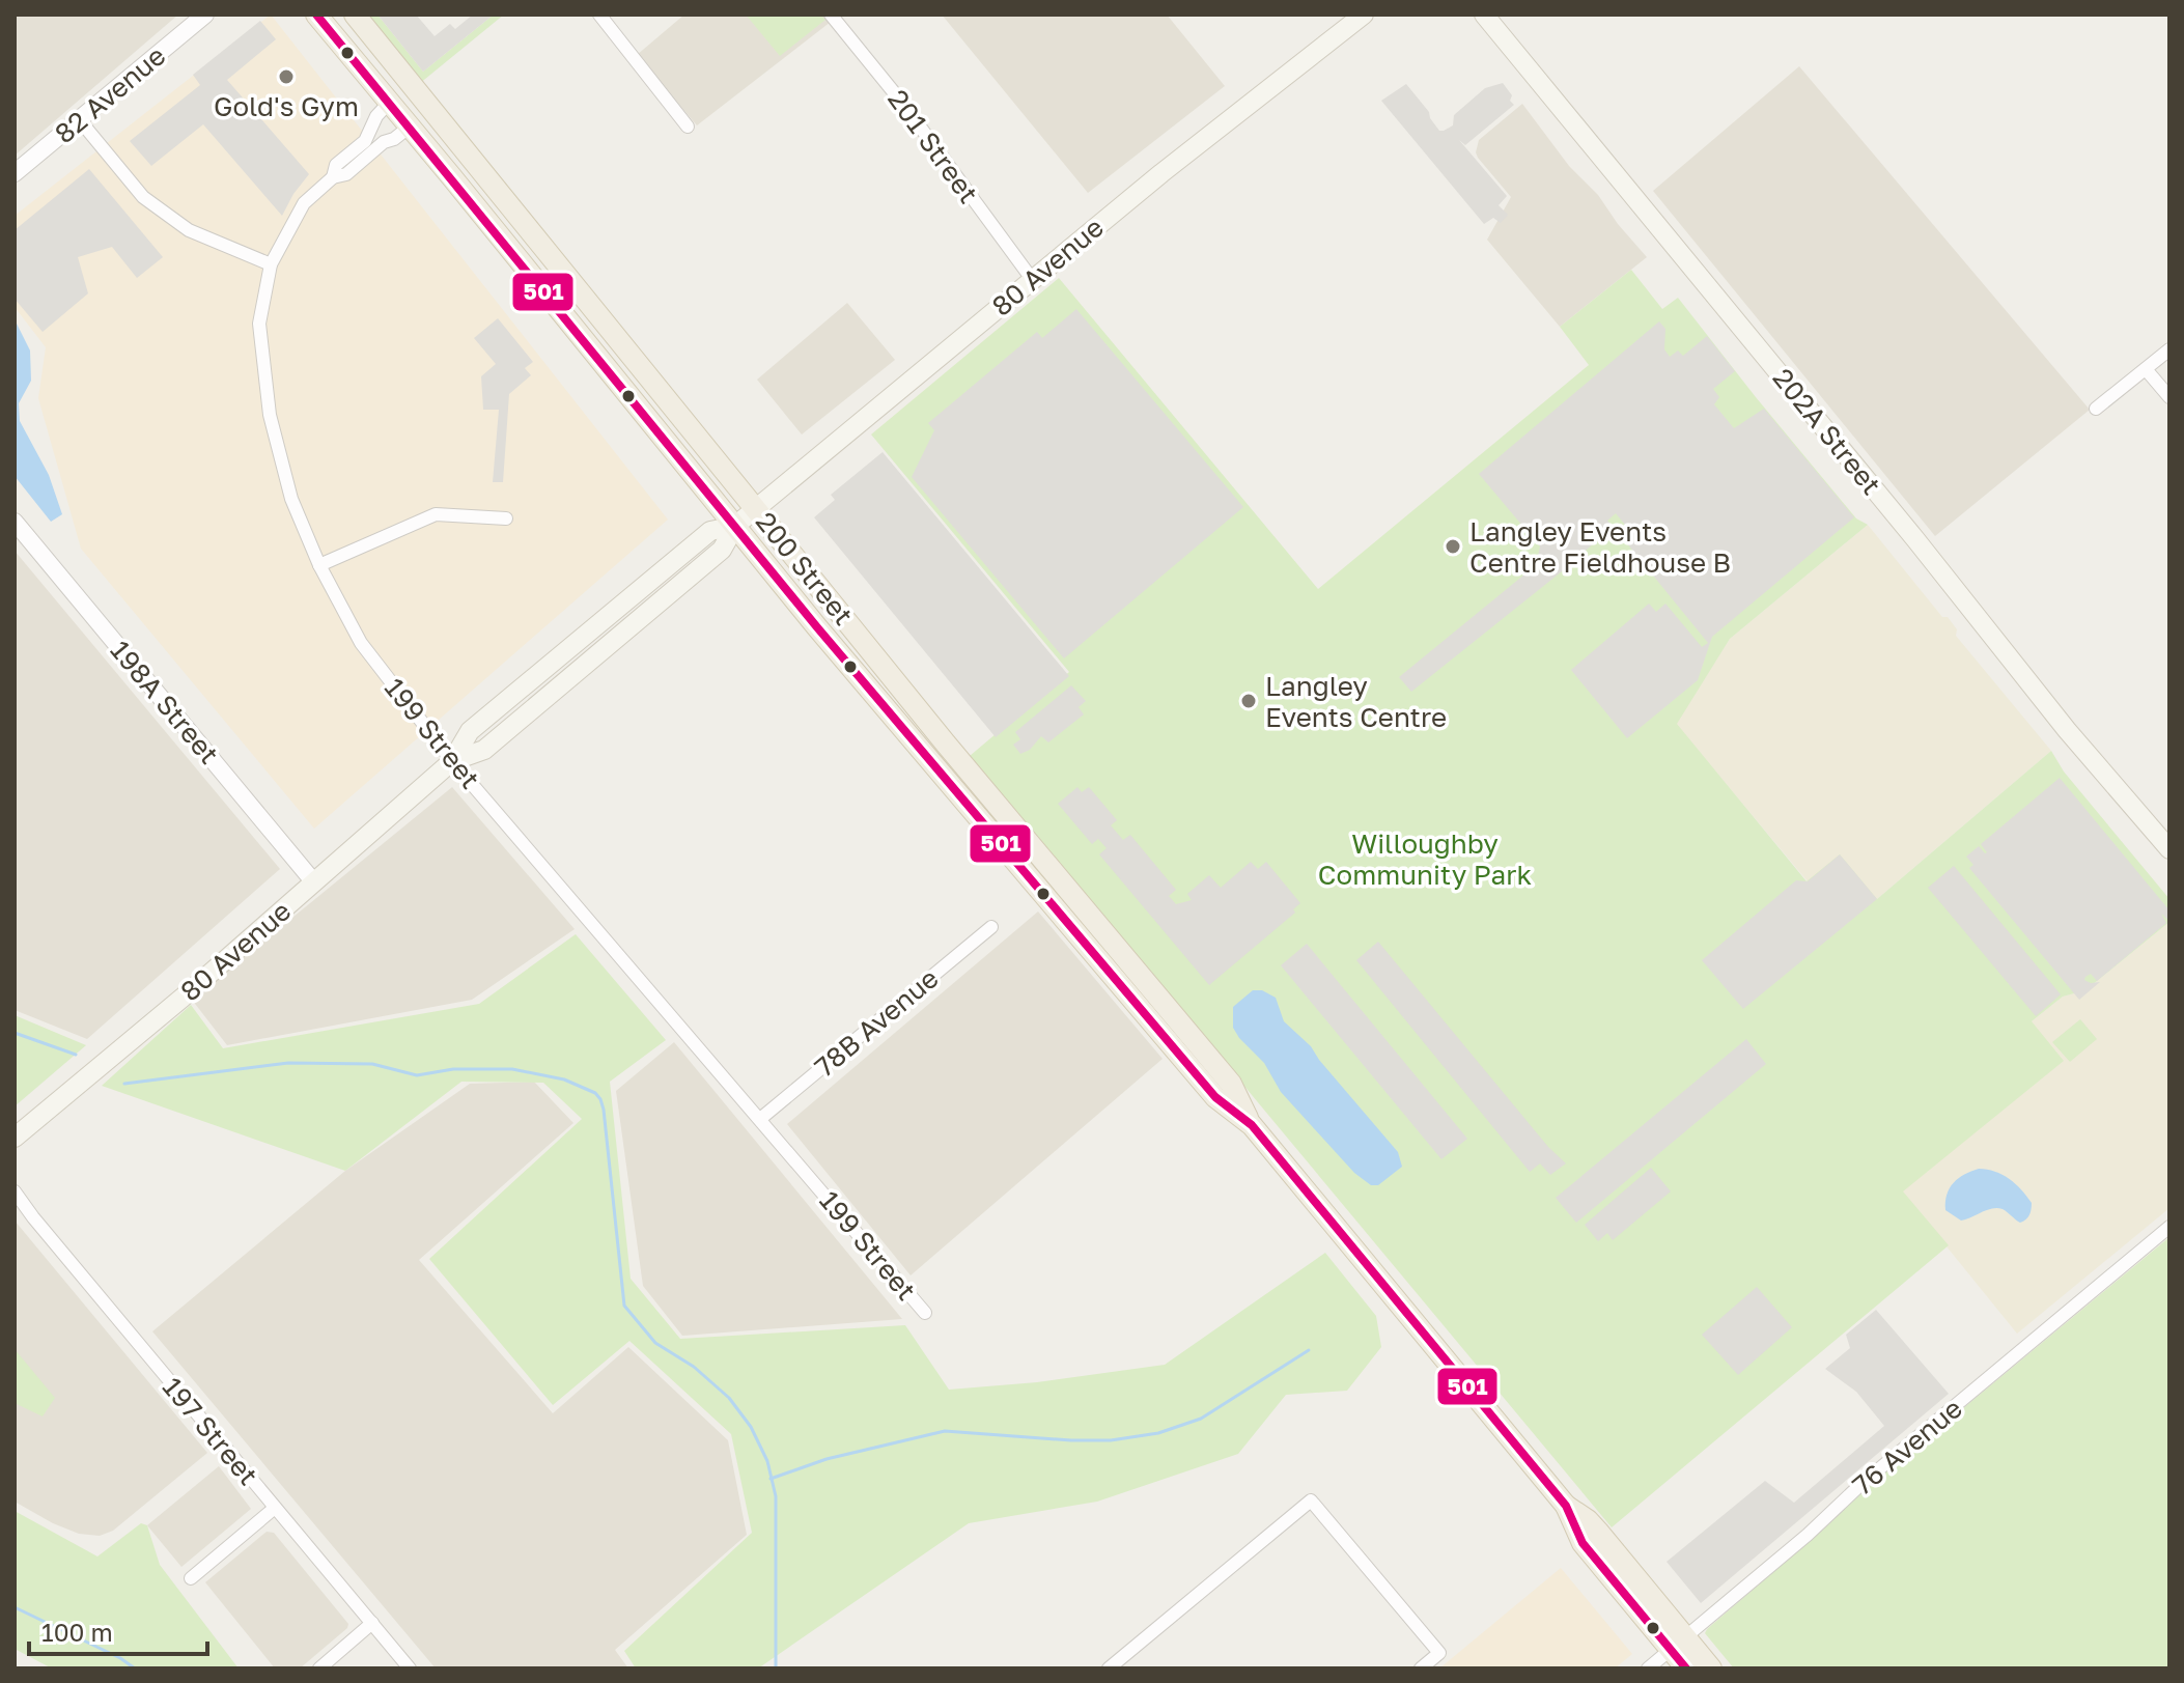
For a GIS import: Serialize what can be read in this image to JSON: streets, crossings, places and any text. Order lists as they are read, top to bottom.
{
  "streets": {
    "main road": ["80 Avenue", "202A Street", "200 Street"],
    "street": [
      "82 Avenue",
      "201 Street",
      "198A Street",
      "199 Street",
      "78B Avenue",
      "197 Street",
      "76 Avenue"
    ]
  },
  "crossings": [
    ["201 Street", "80 Avenue"],
    ["80 Avenue", "200 Street"],
    ["80 Avenue", "198A Street"],
    ["80 Avenue", "199 Street"],
    ["200 Street", "76 Avenue"],
    ["199 Street", "78B Avenue"]
  ],
  "parks": ["Willoughby Community Park"],
  "places": ["Gold's Gym", "Langley Events Centre Fieldhouse B", "Langley Events Centre"],
  "lines": ["transit line 501"],
  "scale_bar": "100 m"
}
